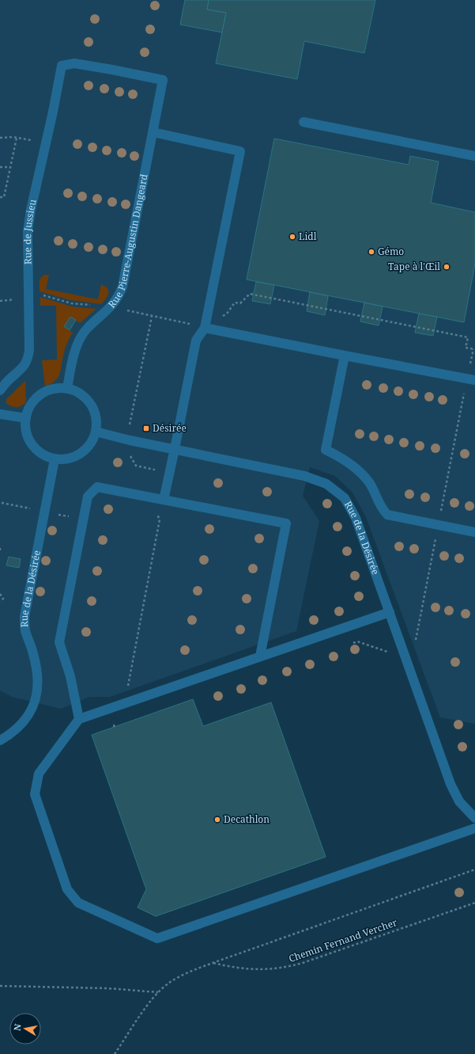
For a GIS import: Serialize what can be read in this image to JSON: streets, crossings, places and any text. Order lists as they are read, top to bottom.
{
  "streets": {
    "street": ["Rue de Jussieu", "Rue Pierre-Augustin Dangeard", "Rue de la Désirée"],
    "path": ["Chemin Fernand Vercher"]
  },
  "crossings": [
    ["Rue de Jussieu", "Rue Pierre-Augustin Dangeard"],
    ["Rue Pierre-Augustin Dangeard", "Rue de la Désirée"]
  ],
  "places": {
    "other": [
      "Lidl",
      "Gémo",
      "Tape à l'Œil",
      "Decathlon"
    ],
    "transit": ["Désirée"]
  },
  "north": "left"
}
